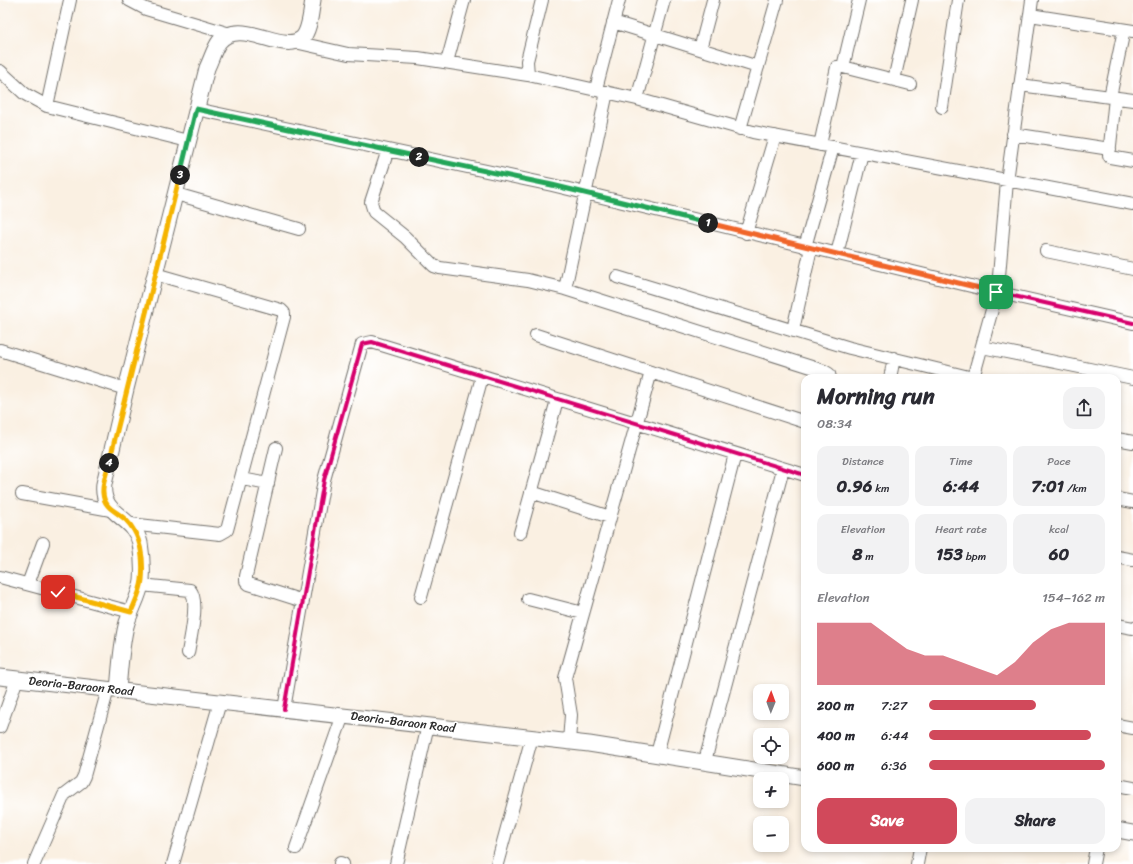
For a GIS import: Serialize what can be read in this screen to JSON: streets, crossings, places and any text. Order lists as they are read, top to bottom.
{
  "streets": {
    "street": ["Deoria-Baraon Road"]
  },
  "north": "top",
  "page": {
    "pins": [
      "2",
      "3",
      "1",
      "4"
    ],
    "heading": ["Morning run", "08:34"],
    "stats": [
      ["Distance", "0.96 km"],
      ["Time", "6:44"],
      ["Pace", "7:01 /km"],
      ["Elevation", "8 m"],
      ["Heart rate", "153 bpm"],
      ["kcal", "60"]
    ],
    "chart": ["Elevation", "154–162 m"],
    "map_buttons": ["+", "−"],
    "list": [
      {
        "name": "200 m",
        "note": "7:27"
      },
      {
        "name": "400 m",
        "note": "6:44"
      },
      {
        "name": "600 m",
        "note": "6:36"
      }
    ],
    "buttons": ["Save", "Share"]
  }
}
